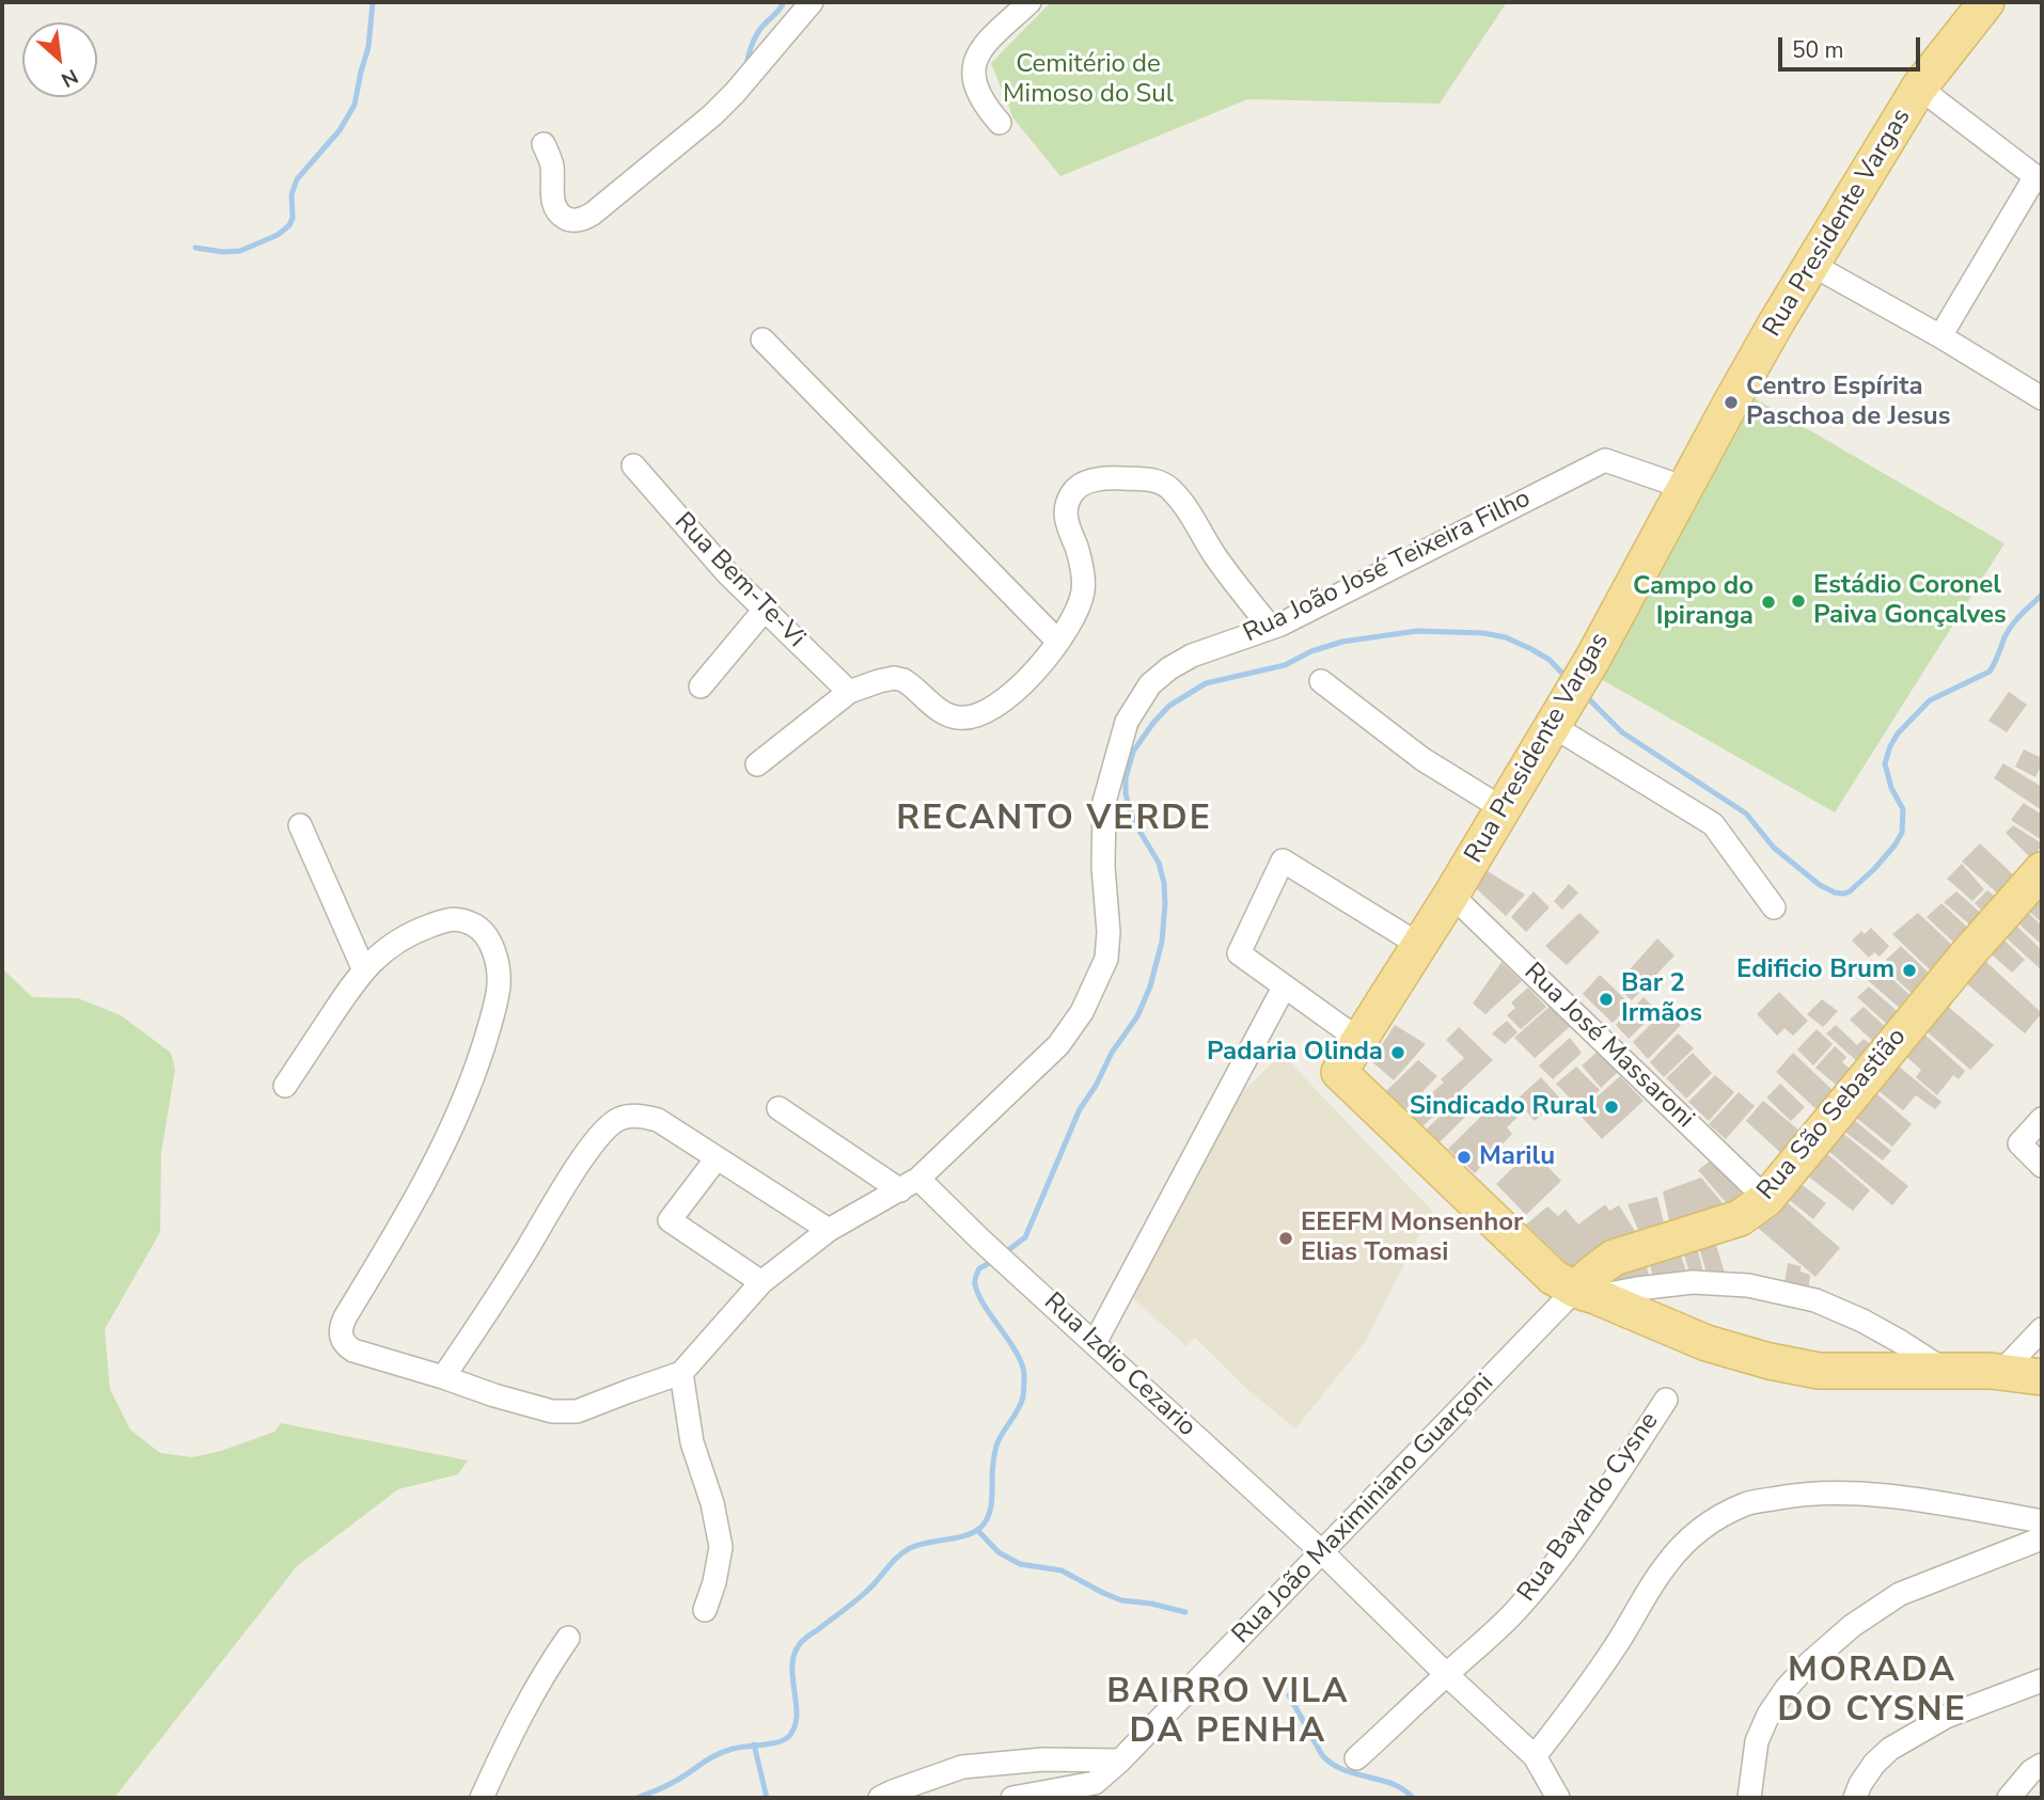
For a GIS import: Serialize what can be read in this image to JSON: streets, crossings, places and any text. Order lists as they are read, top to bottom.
{
  "streets": {
    "main road": ["Rua Presidente Vargas", "Rua São Sebastião"],
    "street": [
      "Rua João José Teixeira Filho",
      "Rua Bem-Te-Vi",
      "Rua José Massaroni",
      "Rua Izdio Cezario",
      "Rua Bayardo Cysne",
      "Rua João Maximiniano Guarçoni"
    ]
  },
  "crossings": [
    ["Rua Presidente Vargas", "Rua João José Teixeira Filho"],
    ["Rua Presidente Vargas", "Rua José Massaroni"],
    ["Rua Presidente Vargas", "Rua São Sebastião"],
    ["Rua Presidente Vargas", "Rua João Maximiniano Guarçoni"],
    ["Rua João José Teixeira Filho", "Rua Izdio Cezario"],
    ["Rua José Massaroni", "Rua São Sebastião"],
    ["Rua São Sebastião", "Rua João Maximiniano Guarçoni"],
    ["Rua Izdio Cezario", "Rua Bayardo Cysne"]
  ],
  "districts": ["RECANTO VERDE", "MORADA DO CYSNE", "BAIRRO VILA DA PENHA"],
  "parks": ["Cemitério de Mimoso do Sul"],
  "places": [
    "Centro Espírita Paschoa de Jesus",
    "Estádio Coronel Paiva Gonçalves",
    "Campo do Ipiranga",
    "Edificio Brum",
    "Bar 2 Irmãos",
    "Padaria Olinda",
    "Sindicado Rural",
    "Marilu",
    "EEEFM Monsenhor Elias Tomasi"
  ],
  "scale_bar": "50 m",
  "north": "bottom right"
}
